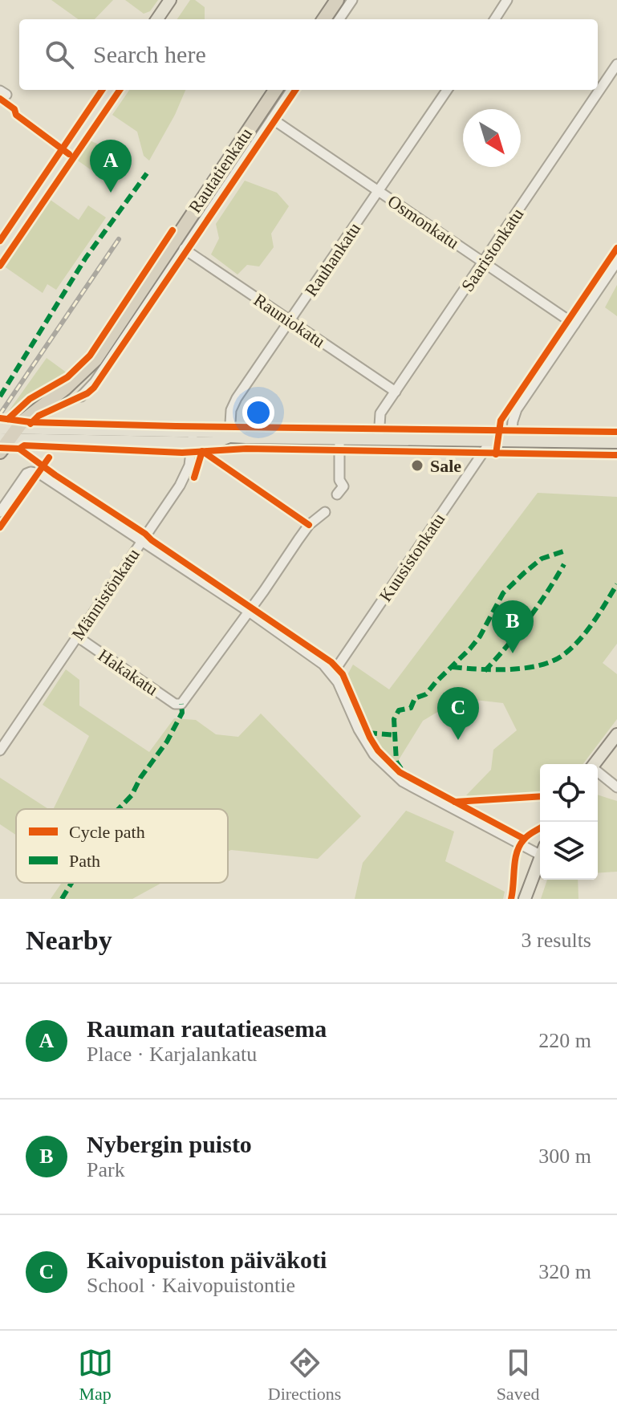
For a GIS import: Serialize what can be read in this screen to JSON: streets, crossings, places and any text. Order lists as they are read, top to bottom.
{
  "streets": {
    "street": [
      "Rautatienkatu",
      "Osmonkatu",
      "Saaristonkatu",
      "Rauhankatu",
      "Rauniokatu",
      "Kuusistonkatu",
      "Männistönkatu",
      "Hakakatu"
    ]
  },
  "crossings": [
    ["Rautatienkatu", "Osmonkatu"],
    ["Rautatienkatu", "Rauniokatu"],
    ["Osmonkatu", "Saaristonkatu"],
    ["Osmonkatu", "Rauhankatu"],
    ["Saaristonkatu", "Rauniokatu"],
    ["Rauhankatu", "Rauniokatu"],
    ["Männistönkatu", "Hakakatu"]
  ],
  "places": ["Sale"],
  "legend": ["Cycle path", "Path"],
  "north": "bottom right",
  "page": {
    "search": "Search here",
    "pins": ["A", "B", "C"],
    "heading": ["Nearby", "3 results"],
    "list": [
      {
        "mark": "A",
        "name": "Rauman rautatieasema",
        "note": "Place · Karjalankatu",
        "value": "220 m"
      },
      {
        "mark": "B",
        "name": "Nybergin puisto",
        "note": "Park",
        "value": "300 m"
      },
      {
        "mark": "C",
        "name": "Kaivopuiston päiväkoti",
        "note": "School · Kaivopuistontie",
        "value": "320 m"
      }
    ],
    "nav": ["Map", "Directions", "Saved"]
  }
}
